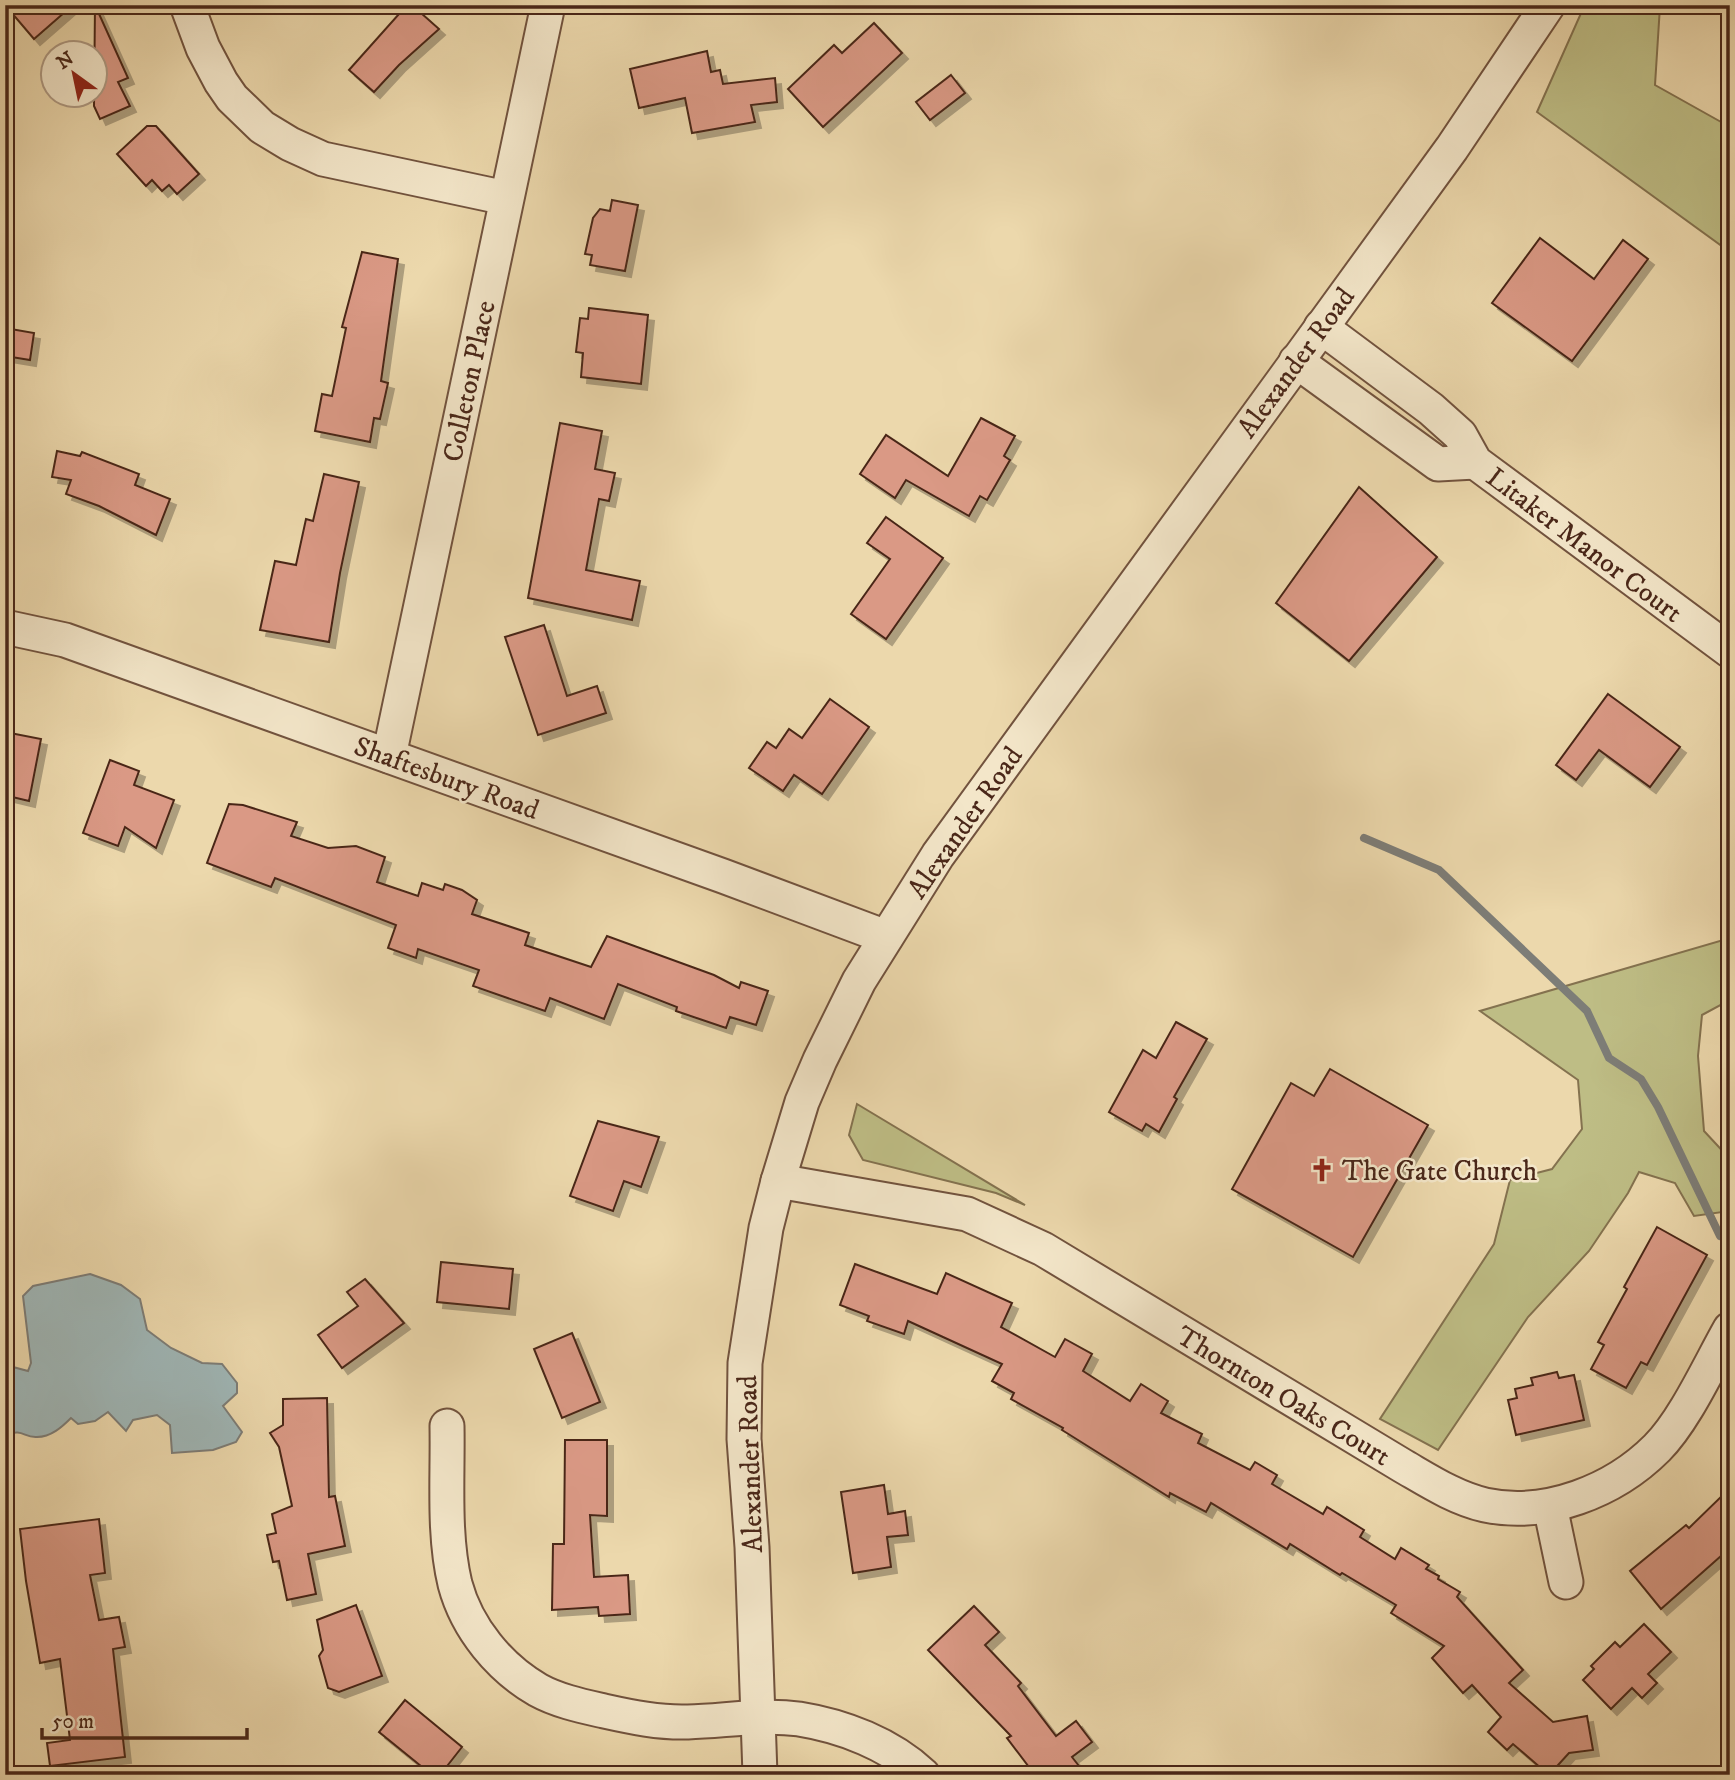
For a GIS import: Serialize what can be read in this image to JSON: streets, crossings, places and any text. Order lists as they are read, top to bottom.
{
  "streets": {
    "street": [
      "Alexander Road",
      "Colleton Place",
      "Litaker Manor Court",
      "Shaftesbury Road",
      "Thornton Oaks Court"
    ]
  },
  "crossings": [
    ["Alexander Road", "Litaker Manor Court"],
    ["Alexander Road", "Shaftesbury Road"],
    ["Alexander Road", "Thornton Oaks Court"],
    ["Colleton Place", "Shaftesbury Road"]
  ],
  "places": {
    "church": ["The Gate Church"]
  },
  "scale_bar": "50 m",
  "north": "top left"
}
